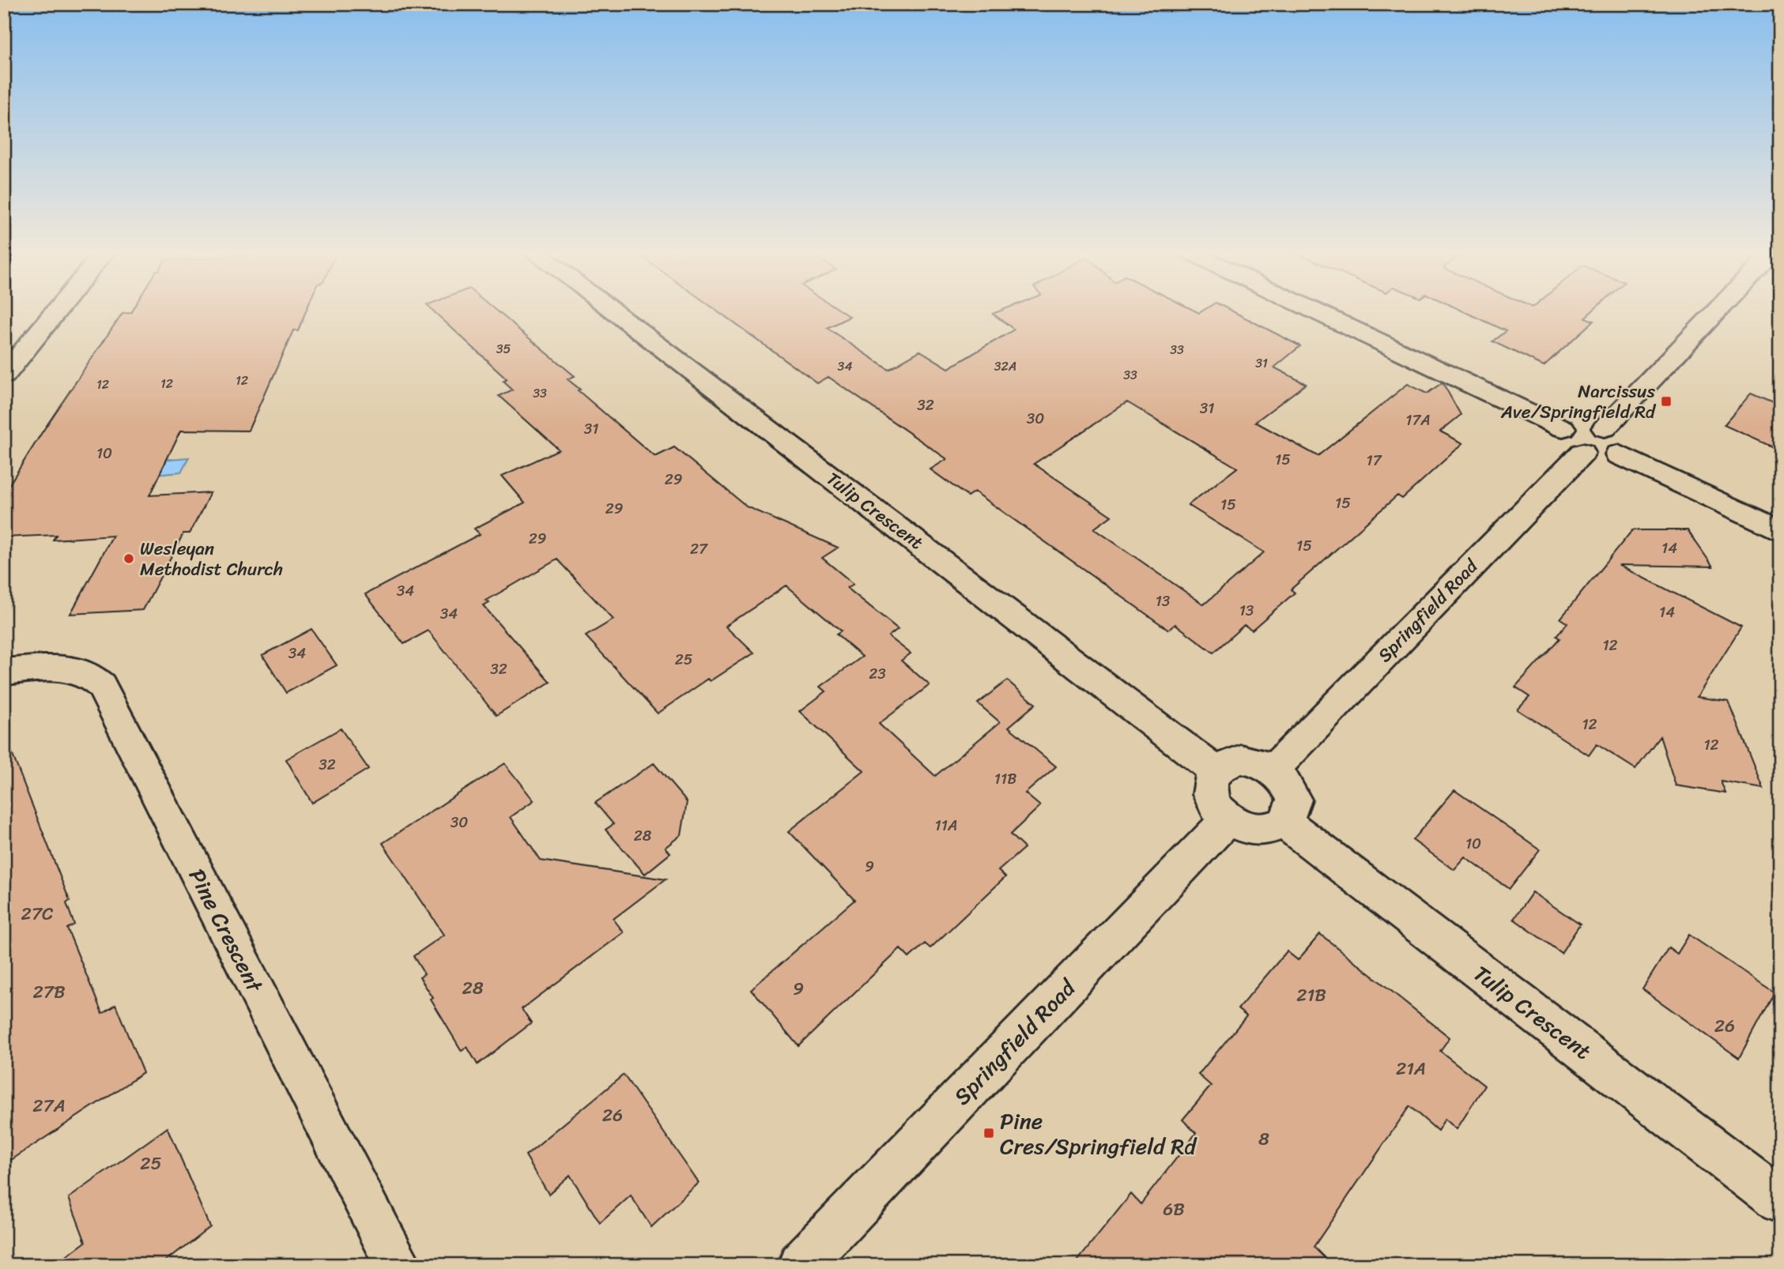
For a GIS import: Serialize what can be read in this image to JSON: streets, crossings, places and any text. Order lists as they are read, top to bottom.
{
  "streets": {
    "street": ["Tulip Crescent", "Springfield Road", "Pine Crescent"]
  },
  "crossings": [
    ["Tulip Crescent", "Springfield Road"]
  ],
  "places": {
    "transit": ["Narcissus Ave/Springfield Rd", "Pine Cres/Springfield Rd"],
    "other": ["Wesleyan Methodist Church"]
  },
  "house_numbers": [
    "35",
    "33",
    "31",
    "34",
    "32A",
    "33",
    "12",
    "12",
    "12",
    "33",
    "32",
    "31",
    "30",
    "17A",
    "31",
    "10",
    "15",
    "17",
    "29",
    "15",
    "15",
    "29",
    "29",
    "15",
    "14",
    "27",
    "34",
    "13",
    "13",
    "14",
    "34",
    "12",
    "34",
    "25",
    "32",
    "23",
    "12",
    "12",
    "32",
    "11B",
    "30",
    "11A",
    "28",
    "10",
    "9",
    "27C",
    "28",
    "9",
    "27B",
    "21B",
    "26",
    "21A",
    "27A",
    "26",
    "8",
    "25",
    "6B"
  ]
}
